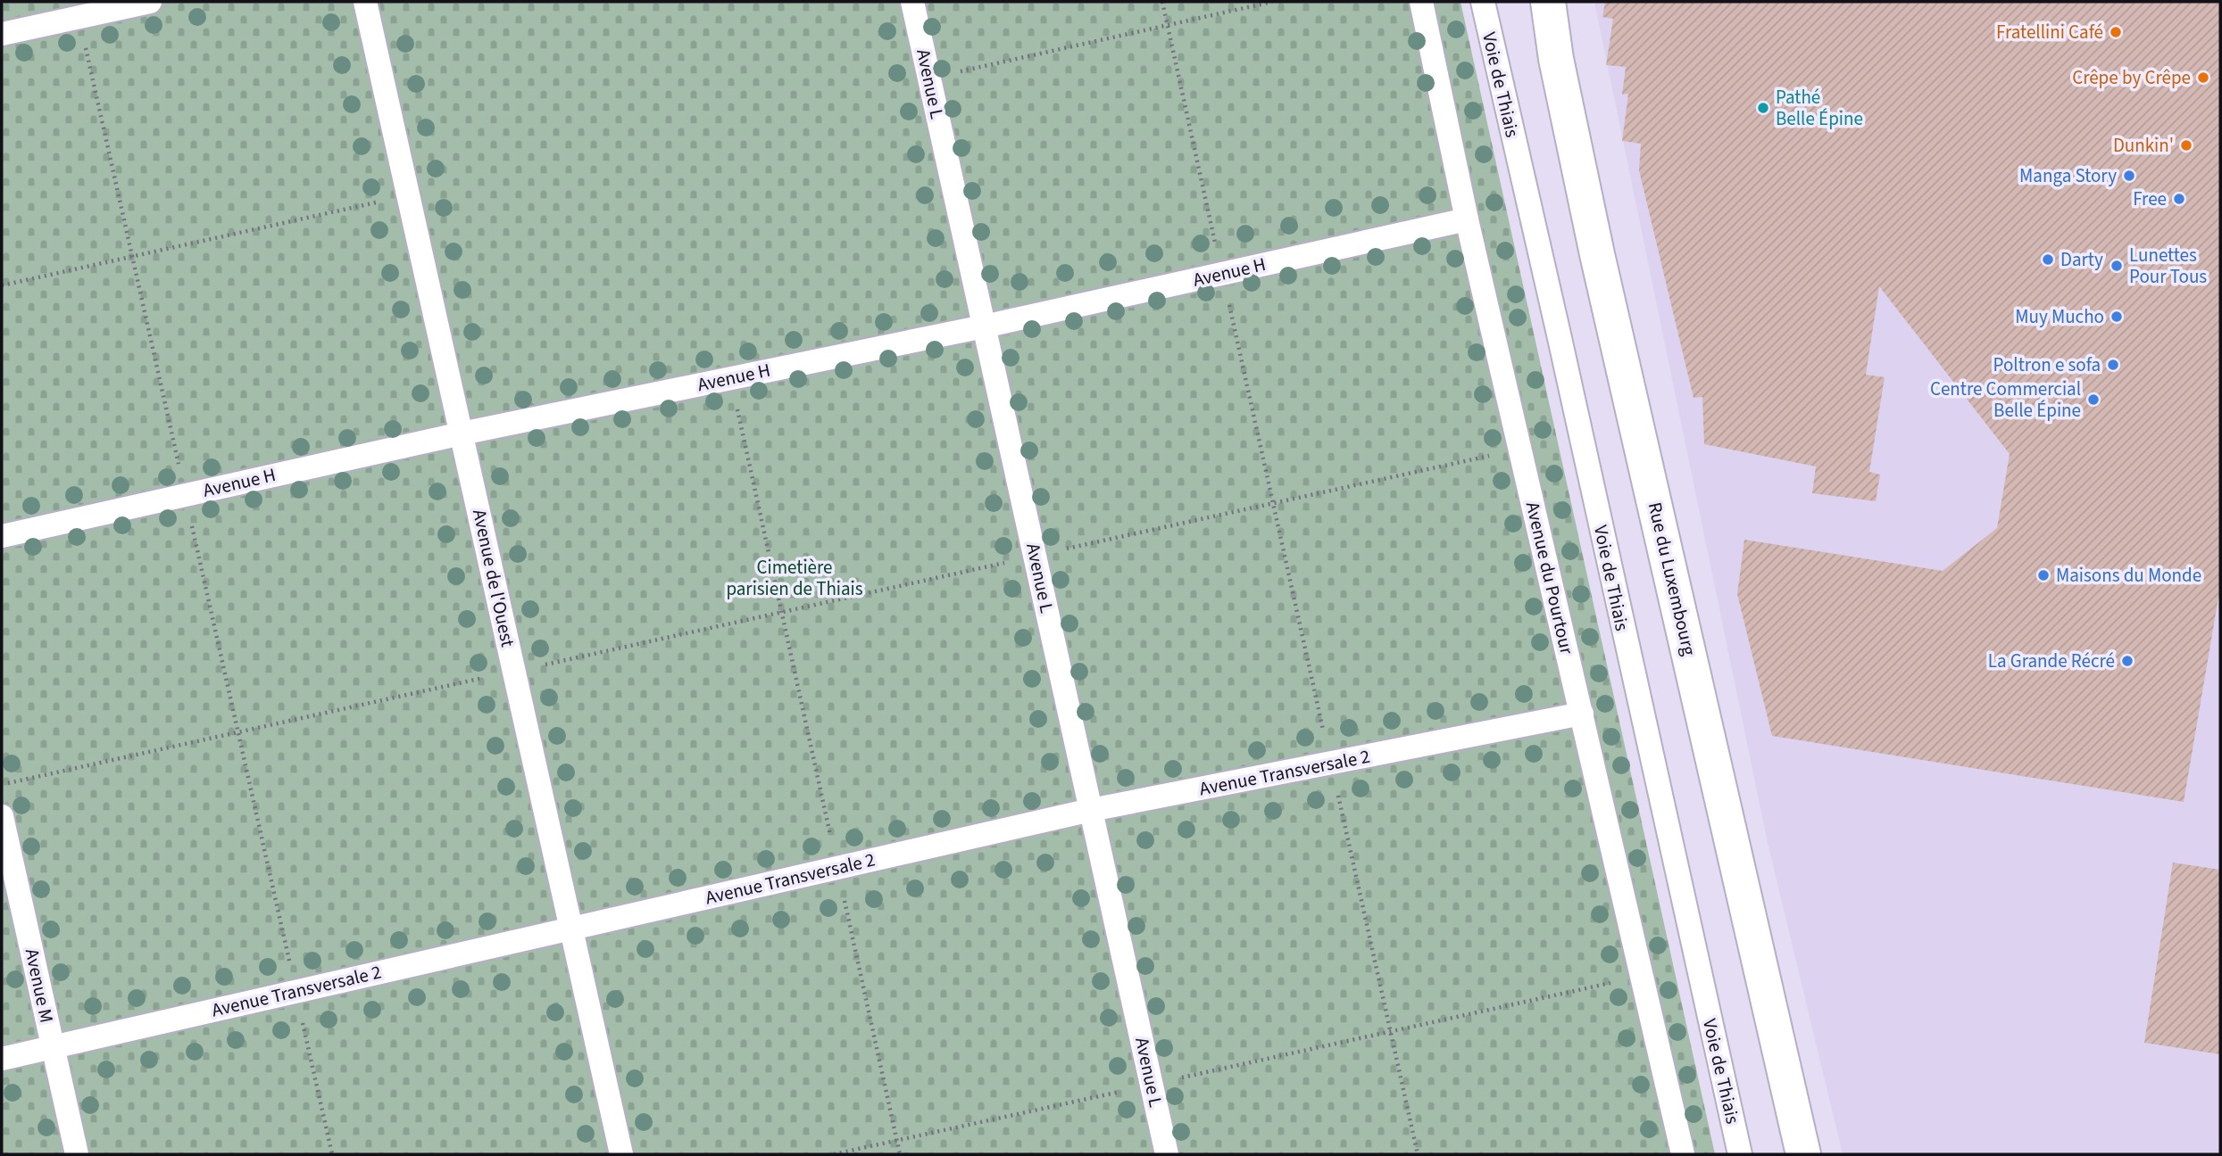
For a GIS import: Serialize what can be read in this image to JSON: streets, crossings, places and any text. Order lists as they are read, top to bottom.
{
  "streets": {
    "street": ["Rue du Luxembourg"],
    "lane": [
      "Avenue L",
      "Voie de Thiais",
      "Avenue H",
      "Avenue de l'Ouest",
      "Avenue du Pourtour",
      "Avenue Transversale 2",
      "Avenue M"
    ]
  },
  "crossings": [
    ["Avenue L", "Avenue H"],
    ["Avenue L", "Avenue Transversale 2"],
    ["Avenue H", "Avenue de l'Ouest"],
    ["Avenue H", "Avenue du Pourtour"],
    ["Avenue de l'Ouest", "Avenue Transversale 2"],
    ["Avenue du Pourtour", "Avenue Transversale 2"],
    ["Avenue Transversale 2", "Avenue M"]
  ],
  "parks": ["Cimetière parisien de Thiais"],
  "places": [
    "Fratellini Café",
    "Crêpe by Crêpe",
    "Pathé Belle Épine",
    "Dunkin'",
    "Manga Story",
    "Free",
    "Darty",
    "Lunettes Pour Tous",
    "Muy Mucho",
    "Poltron e sofa",
    "Centre Commercial Belle Épine",
    "Maisons du Monde",
    "La Grande Récré"
  ]
}
